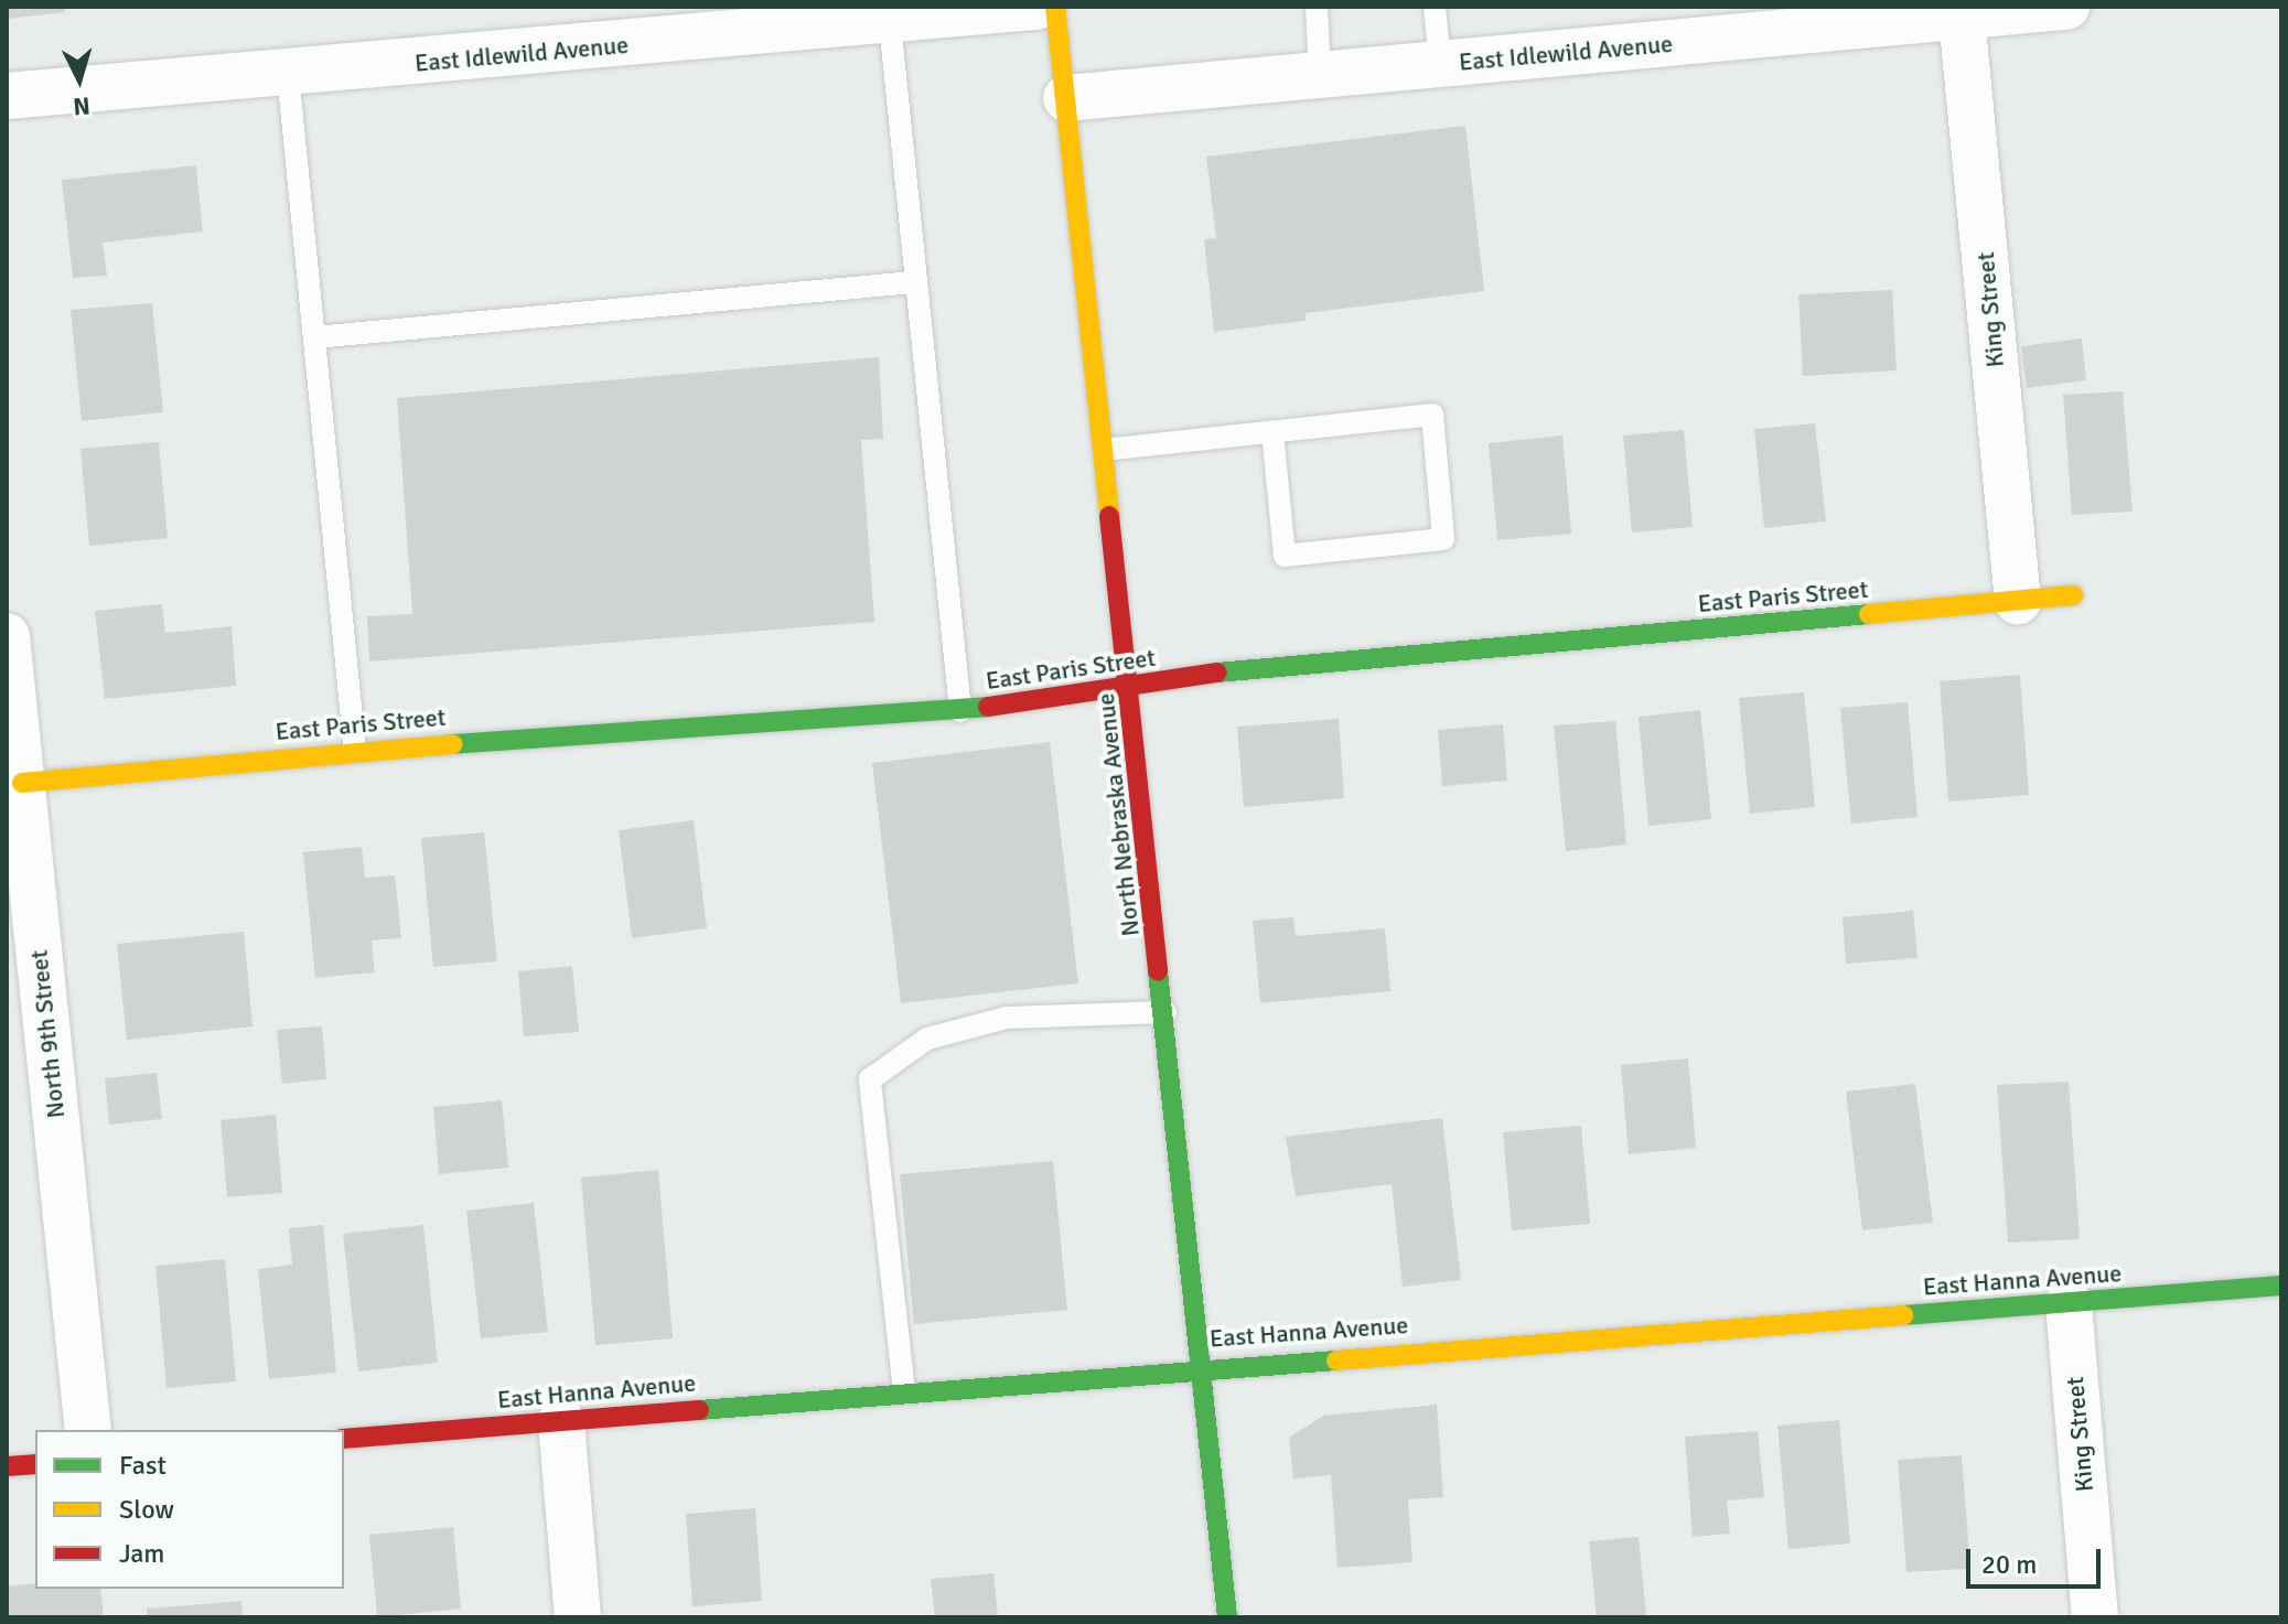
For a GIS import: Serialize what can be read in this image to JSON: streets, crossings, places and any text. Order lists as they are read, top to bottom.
{
  "streets": {
    "street": [
      "East Idlewild Avenue",
      "King Street",
      "East Paris Street",
      "North Nebraska Avenue",
      "North 9th Street",
      "East Hanna Avenue"
    ]
  },
  "crossings": [
    ["East Idlewild Avenue", "King Street"],
    ["East Idlewild Avenue", "North Nebraska Avenue"],
    ["King Street", "East Paris Street"],
    ["King Street", "East Hanna Avenue"],
    ["East Paris Street", "North Nebraska Avenue"],
    ["East Paris Street", "North 9th Street"],
    ["North Nebraska Avenue", "East Hanna Avenue"]
  ],
  "legend": ["Fast", "Slow", "Jam"],
  "scale_bar": "20 m",
  "north": "bottom"
}
